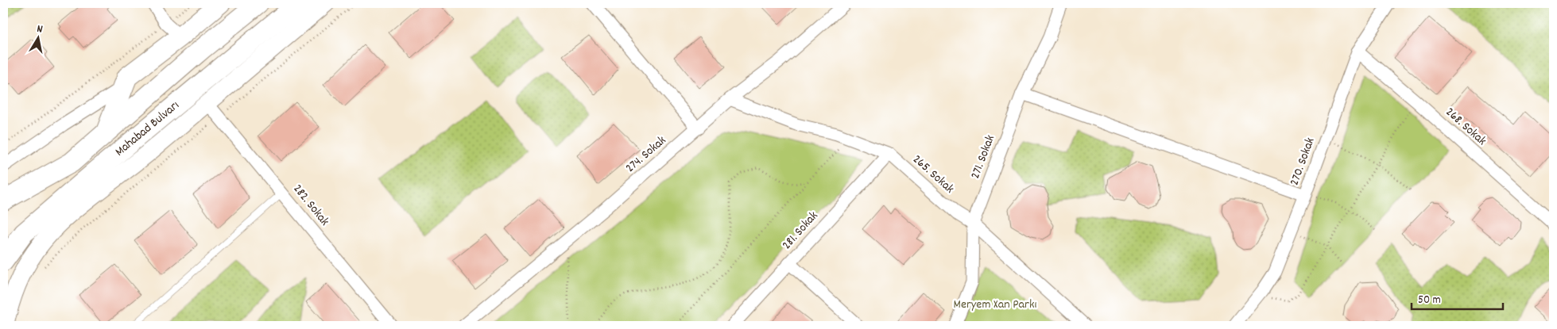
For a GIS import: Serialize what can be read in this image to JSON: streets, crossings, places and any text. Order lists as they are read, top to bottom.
{
  "streets": {
    "main road": ["Mahabad Bulvarı"],
    "street": [
      "268. Sokak",
      "274. Sokak",
      "271. Sokak",
      "270. Sokak",
      "265. Sokak",
      "282. Sokak",
      "281. Sokak"
    ]
  },
  "crossings": [
    ["268. Sokak", "270. Sokak"],
    ["274. Sokak", "265. Sokak"],
    ["271. Sokak", "265. Sokak"],
    ["265. Sokak", "281. Sokak"]
  ],
  "parks": ["Meryem Xan Parkı"],
  "scale_bar": "50 m",
  "north": "top"
}
